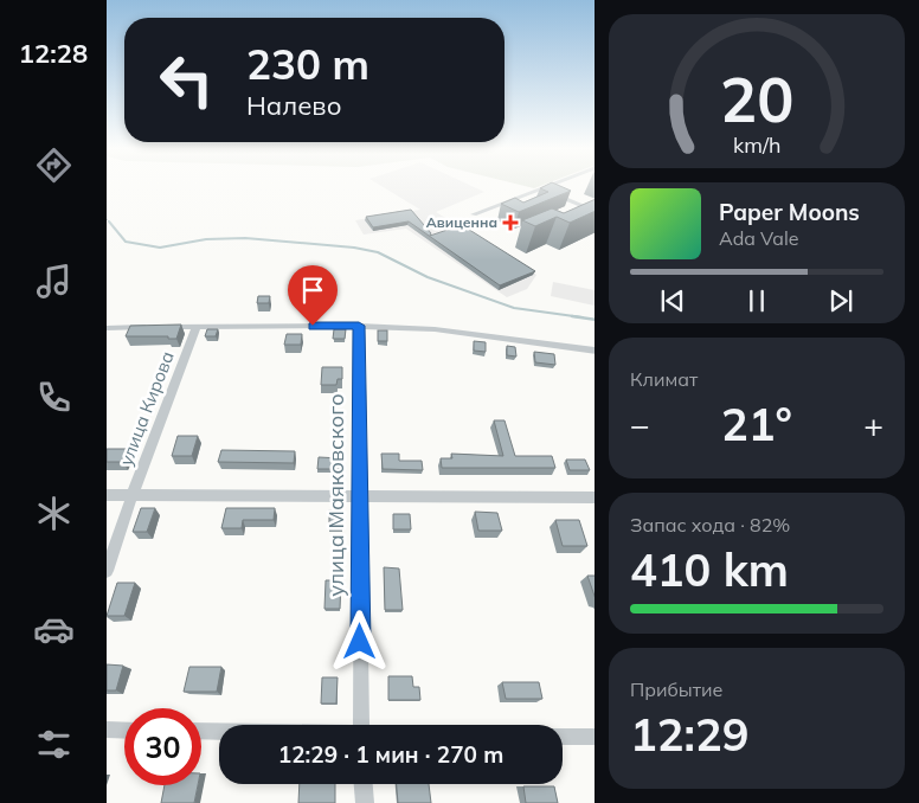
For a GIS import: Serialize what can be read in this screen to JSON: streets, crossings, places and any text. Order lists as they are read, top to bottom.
{
  "streets": {
    "street": ["улица Кирова", "улица Маяковского"]
  },
  "places": {
    "health": ["Авиценна"]
  },
  "page": {
    "tabs": "12:28",
    "turn": ["230 m", "Налево"],
    "song": ["Paper Moons", "Ada Vale"],
    "tile": [
      "Климат",
      ["Запас хода · 82%", "410 km"],
      ["Прибытие", "12:29"]
    ],
    "heat": ["−", "21°", "+"],
    "limit": "30",
    "trip": "12:29 · 1 мин · 270 m",
    "gauge": ["20", "km/h"]
  }
}
